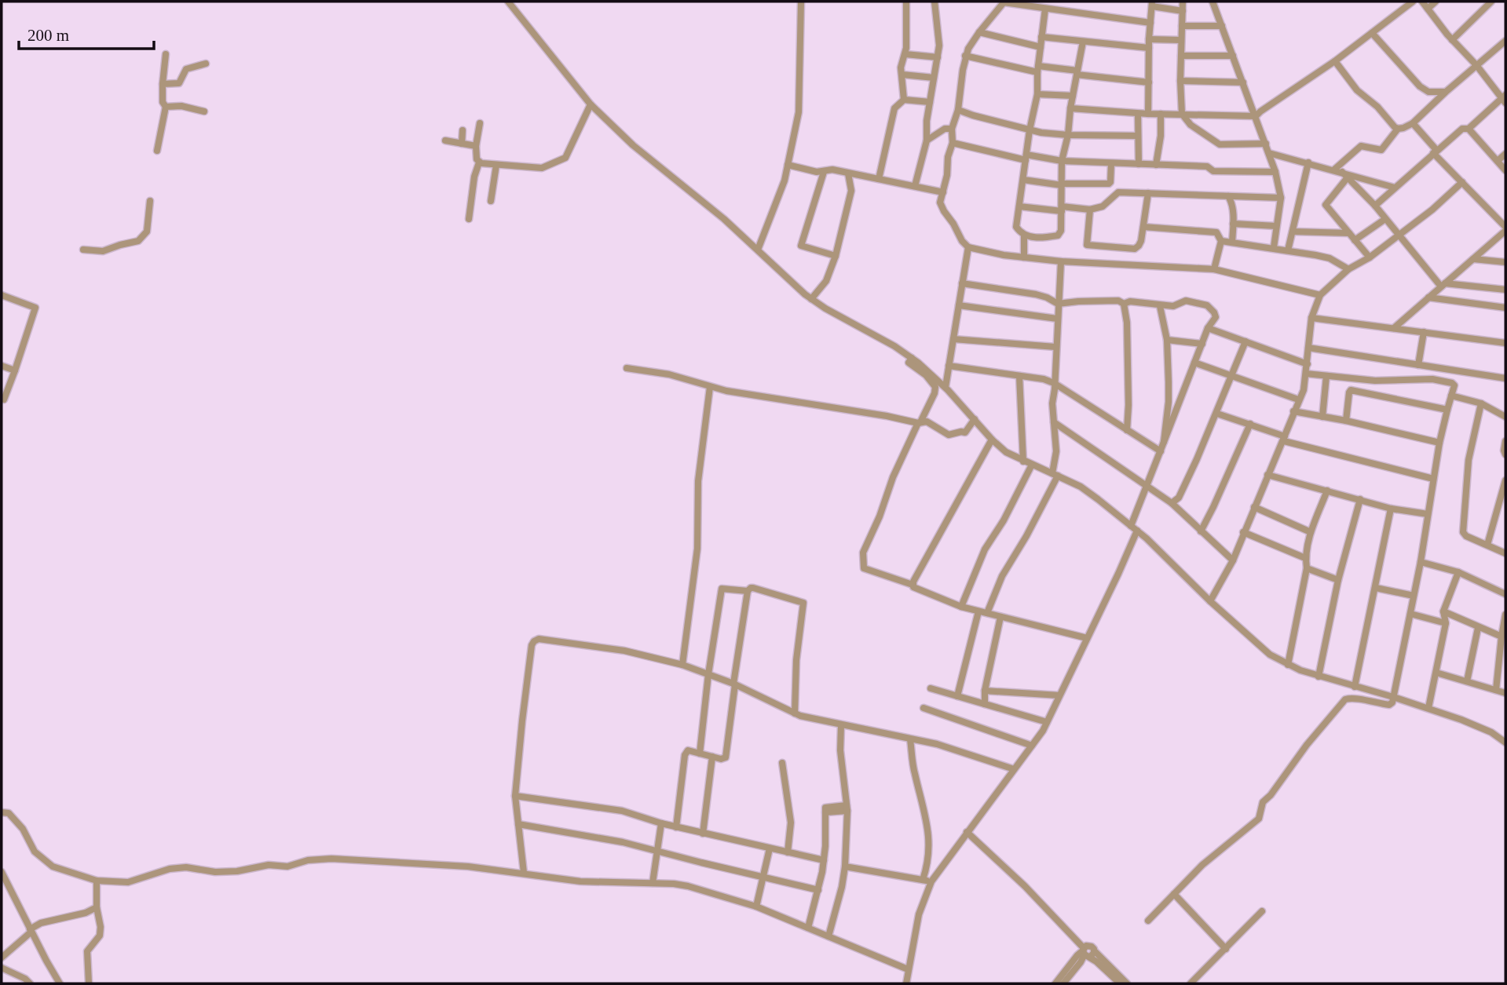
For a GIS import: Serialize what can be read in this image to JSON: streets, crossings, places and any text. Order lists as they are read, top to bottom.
{
  "scale_bar": "200 m"
}
